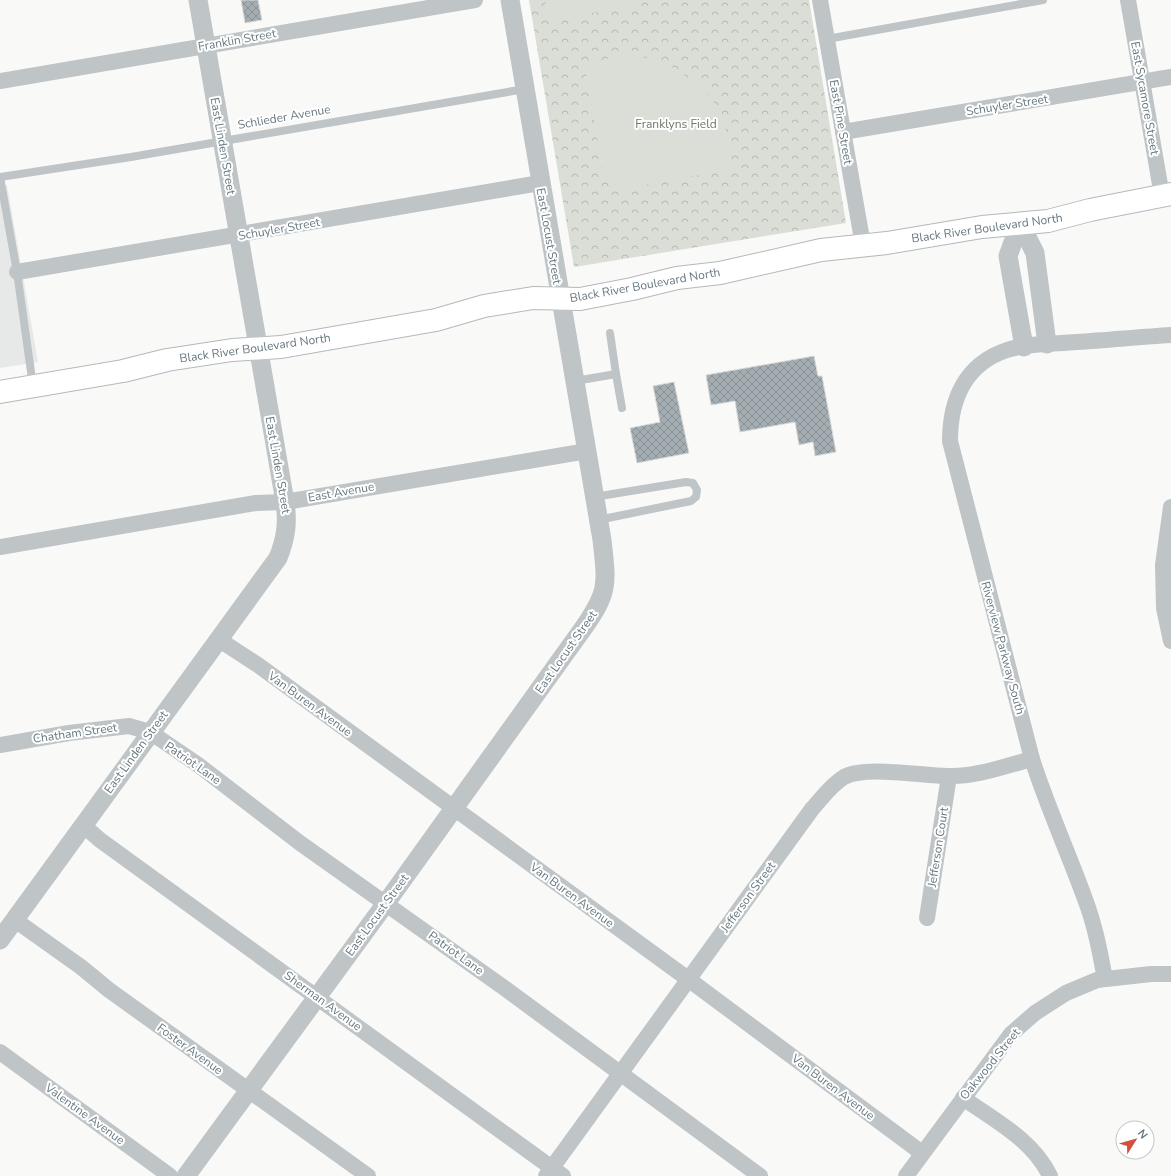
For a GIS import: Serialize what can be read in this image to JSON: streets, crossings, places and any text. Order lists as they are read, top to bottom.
{
  "streets": {
    "main road": ["Black River Boulevard North"],
    "street": [
      "Franklin Street",
      "East Sycamore Street",
      "Schuyler Street",
      "East Pine Street",
      "East Linden Street",
      "East Locust Street",
      "East Avenue",
      "Riverview Parkway South",
      "Van Buren Avenue",
      "Chatham Street",
      "Patriot Lane",
      "Jefferson Court",
      "Jefferson Street",
      "Sherman Avenue",
      "Foster Avenue",
      "Oakwood Street",
      "Valentine Avenue"
    ],
    "lane": ["Schlieder Avenue"]
  },
  "crossings": [
    ["Franklin Street", "East Linden Street"],
    ["East Sycamore Street", "Schuyler Street"],
    ["East Sycamore Street", "Black River Boulevard North"],
    ["Schuyler Street", "East Pine Street"],
    ["Schuyler Street", "East Linden Street"],
    ["Schuyler Street", "East Locust Street"],
    ["Schlieder Avenue", "East Linden Street"],
    ["Schlieder Avenue", "East Locust Street"],
    ["East Pine Street", "Black River Boulevard North"],
    ["East Linden Street", "Black River Boulevard North"],
    ["East Linden Street", "East Avenue"],
    ["East Linden Street", "Van Buren Avenue"],
    ["East Linden Street", "Chatham Street"],
    ["East Linden Street", "Patriot Lane"],
    ["East Linden Street", "Sherman Avenue"],
    ["East Linden Street", "Foster Avenue"],
    ["Black River Boulevard North", "East Locust Street"],
    ["East Locust Street", "East Avenue"],
    ["East Locust Street", "Van Buren Avenue"],
    ["East Locust Street", "Patriot Lane"],
    ["East Locust Street", "Sherman Avenue"],
    ["East Locust Street", "Foster Avenue"],
    ["Riverview Parkway South", "Jefferson Street"],
    ["Riverview Parkway South", "Oakwood Street"],
    ["Van Buren Avenue", "Jefferson Street"],
    ["Van Buren Avenue", "Oakwood Street"],
    ["Chatham Street", "Patriot Lane"],
    ["Patriot Lane", "Jefferson Street"],
    ["Jefferson Court", "Jefferson Street"],
    ["Jefferson Street", "Sherman Avenue"]
  ],
  "parks": ["Franklyns Field"],
  "north": "top right"
}
